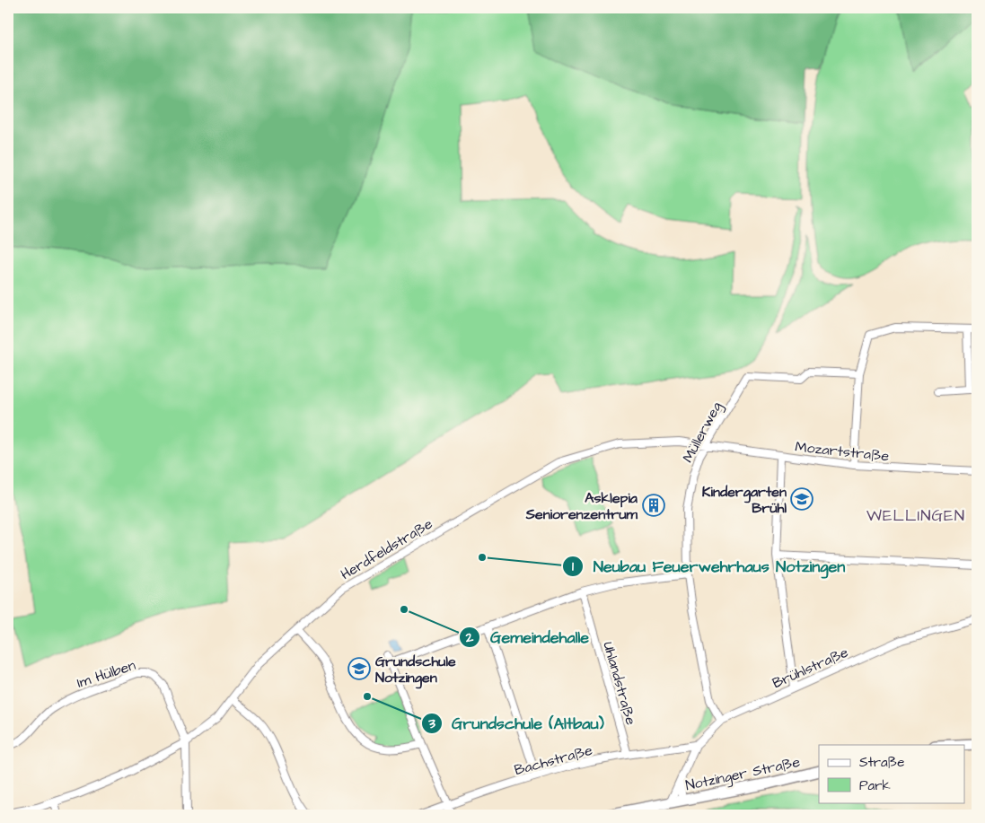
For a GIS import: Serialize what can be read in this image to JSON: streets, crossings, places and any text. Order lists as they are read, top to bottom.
{
  "streets": {
    "street": [
      "Müllerweg",
      "Mozartstraße",
      "Herdfeldstraße",
      "Brühlstraße",
      "Im Hülben",
      "Uhlandstraße",
      "Bachstraße",
      "Notzinger Straße"
    ]
  },
  "crossings": [
    ["Müllerweg", "Mozartstraße"],
    ["Müllerweg", "Herdfeldstraße"],
    ["Müllerweg", "Brühlstraße"],
    ["Mozartstraße", "Herdfeldstraße"],
    ["Herdfeldstraße", "Im Hülben"],
    ["Brühlstraße", "Bachstraße"],
    ["Brühlstraße", "Notzinger Straße"],
    ["Uhlandstraße", "Bachstraße"]
  ],
  "districts": ["WELLINGEN"],
  "places": {
    "school or university": ["Kindergarten Brühl", "Grundschule Notzingen"],
    "building": ["Asklepia Seniorenzentrum"],
    "other": ["Neubau Feuerwehrhaus Notzingen", "Gemeindehalle", "Grundschule (Altbau)"]
  },
  "legend": ["Straße", "Park"]
}
